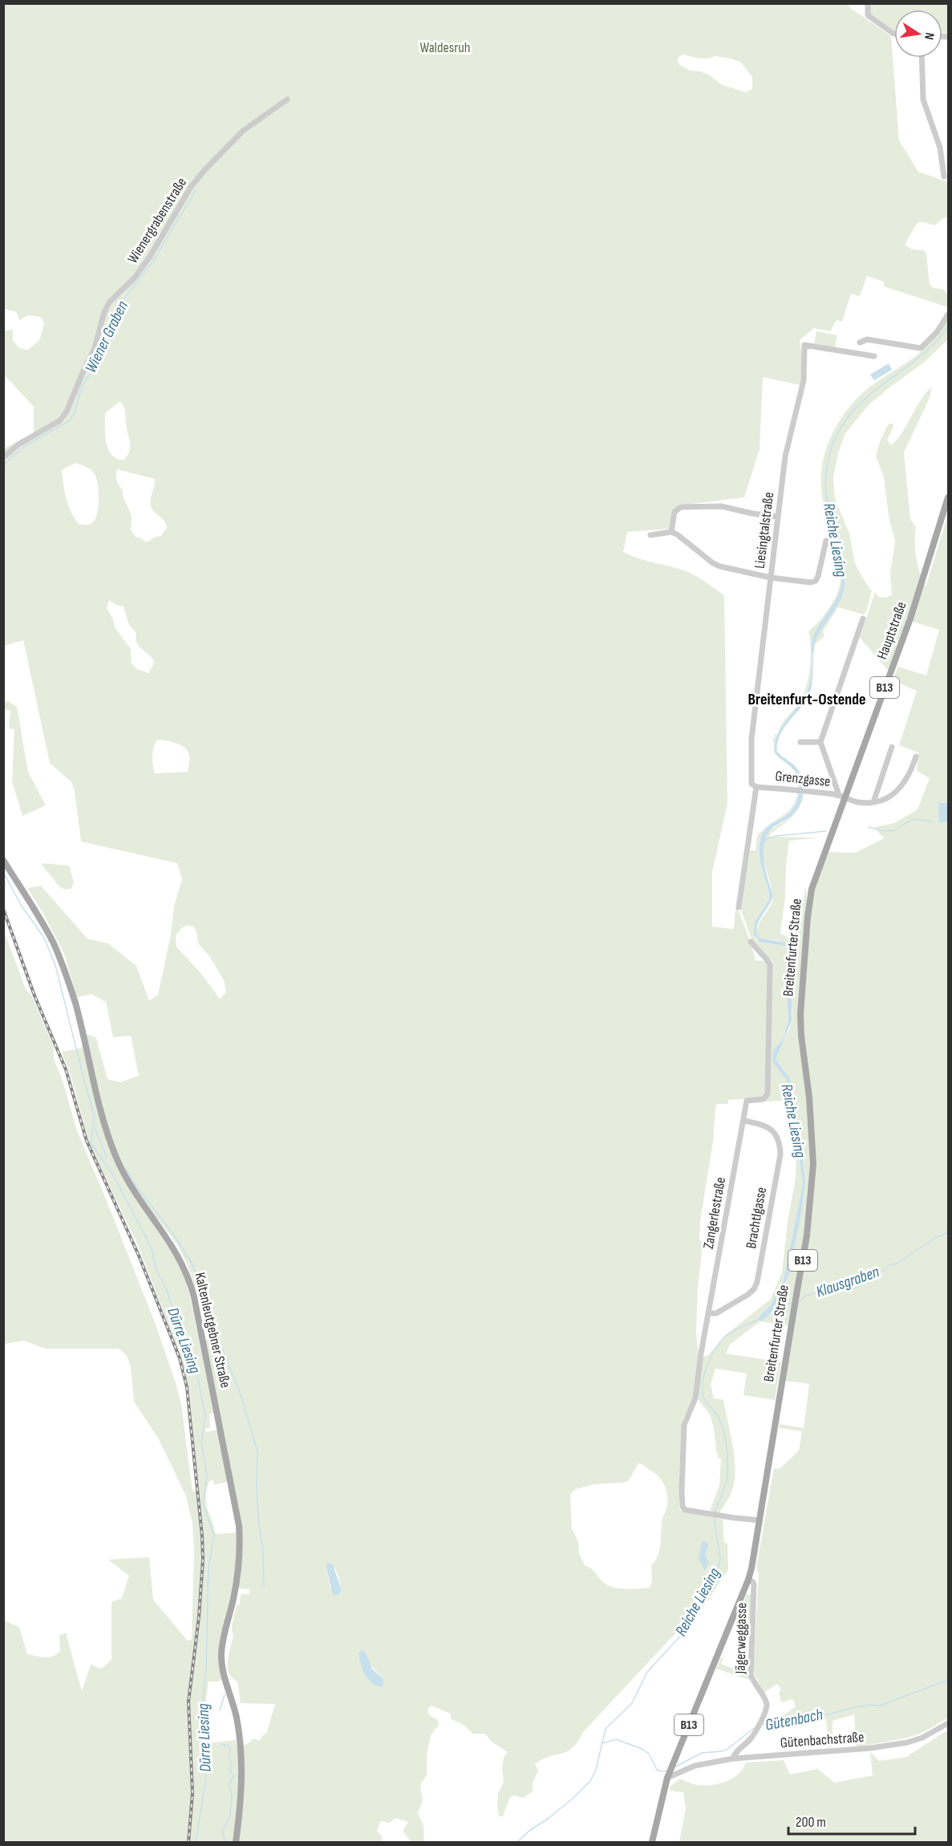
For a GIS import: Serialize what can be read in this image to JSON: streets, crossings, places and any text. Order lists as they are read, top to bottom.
{
  "streets": {
    "main road": [
      "Hauptstraße",
      "B13",
      "Breitenfurter Straße",
      "Kaltenleutgebner Straße"
    ],
    "street": [
      "Wienergrabenstraße",
      "Liesingtalstraße",
      "Grenzgasse",
      "Zangerlestraße",
      "Brachtlgasse",
      "Jägerweggasse",
      "Gütenbachstraße"
    ]
  },
  "crossings": [
    ["Liesingtalstraße", "Grenzgasse"],
    ["Hauptstraße", "Grenzgasse"],
    ["Hauptstraße", "Breitenfurter Straße"],
    ["B13", "Breitenfurter Straße"],
    ["B13", "Gütenbachstraße"],
    ["Breitenfurter Straße", "Zangerlestraße"],
    ["Breitenfurter Straße", "Jägerweggasse"],
    ["Breitenfurter Straße", "Gütenbachstraße"],
    ["Zangerlestraße", "Brachtlgasse"],
    ["Jägerweggasse", "Gütenbachstraße"]
  ],
  "districts": ["Breitenfurt-Ostende"],
  "water": [
    "Wiener Graben",
    "Reiche Liesing",
    "Klausgraben",
    "Dürre Liesing",
    "Gütenbach"
  ],
  "parks": ["Waldesruh"],
  "scale_bar": "200 m",
  "north": "right"
}
